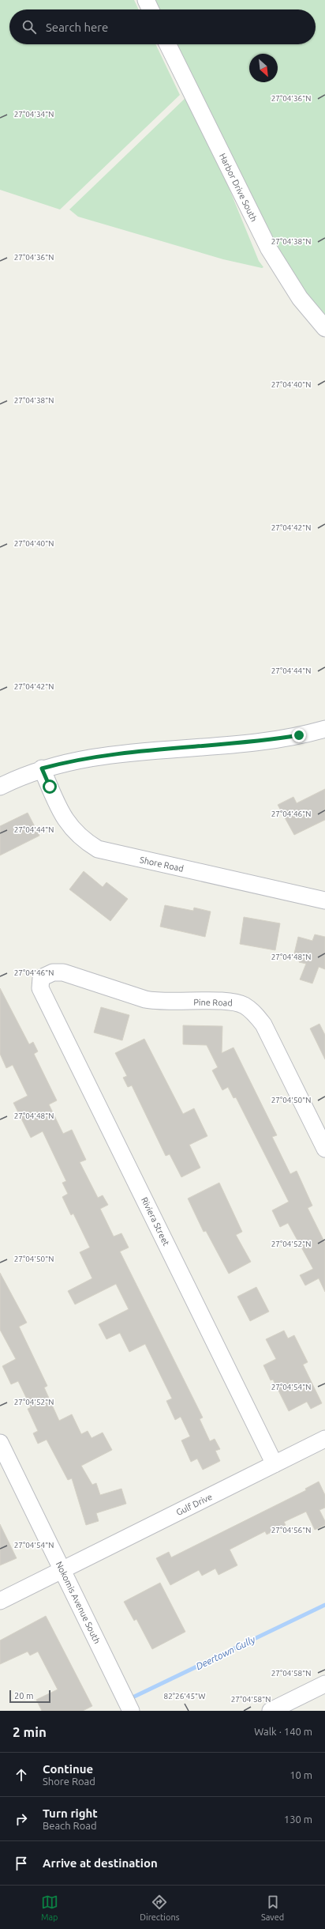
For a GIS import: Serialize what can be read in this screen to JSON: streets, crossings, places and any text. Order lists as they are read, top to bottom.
{
  "streets": {
    "street": [
      "Harbor Drive South",
      "Shore Road",
      "Pine Road",
      "Riviera Street",
      "Gulf Drive",
      "Nokomis Avenue South"
    ]
  },
  "crossings": [
    ["Pine Road", "Riviera Street"],
    ["Riviera Street", "Gulf Drive"],
    ["Gulf Drive", "Nokomis Avenue South"]
  ],
  "water": ["Deertown Gully"],
  "scale_bar": "20 m",
  "north": "bottom right",
  "page": {
    "search": "Search here",
    "scale": "20 m",
    "heading": ["2 min", "Walk · 140 m"],
    "list": [
      ["Continue", "Shore Road", "10 m"],
      ["Turn right", "Beach Road", "130 m"],
      "Arrive at destination"
    ],
    "nav": ["Map", "Directions", "Saved"]
  },
  "coordinates": [
    "27°04'36\"N",
    "27°04'34\"N",
    "27°04'38\"N",
    "27°04'40\"N",
    "27°04'42\"N",
    "27°04'44\"N",
    "27°04'46\"N",
    "27°04'48\"N",
    "27°04'50\"N",
    "27°04'52\"N",
    "27°04'54\"N",
    "27°04'56\"N",
    "27°04'58\"N",
    "82°26'45\"W"
  ]
}
